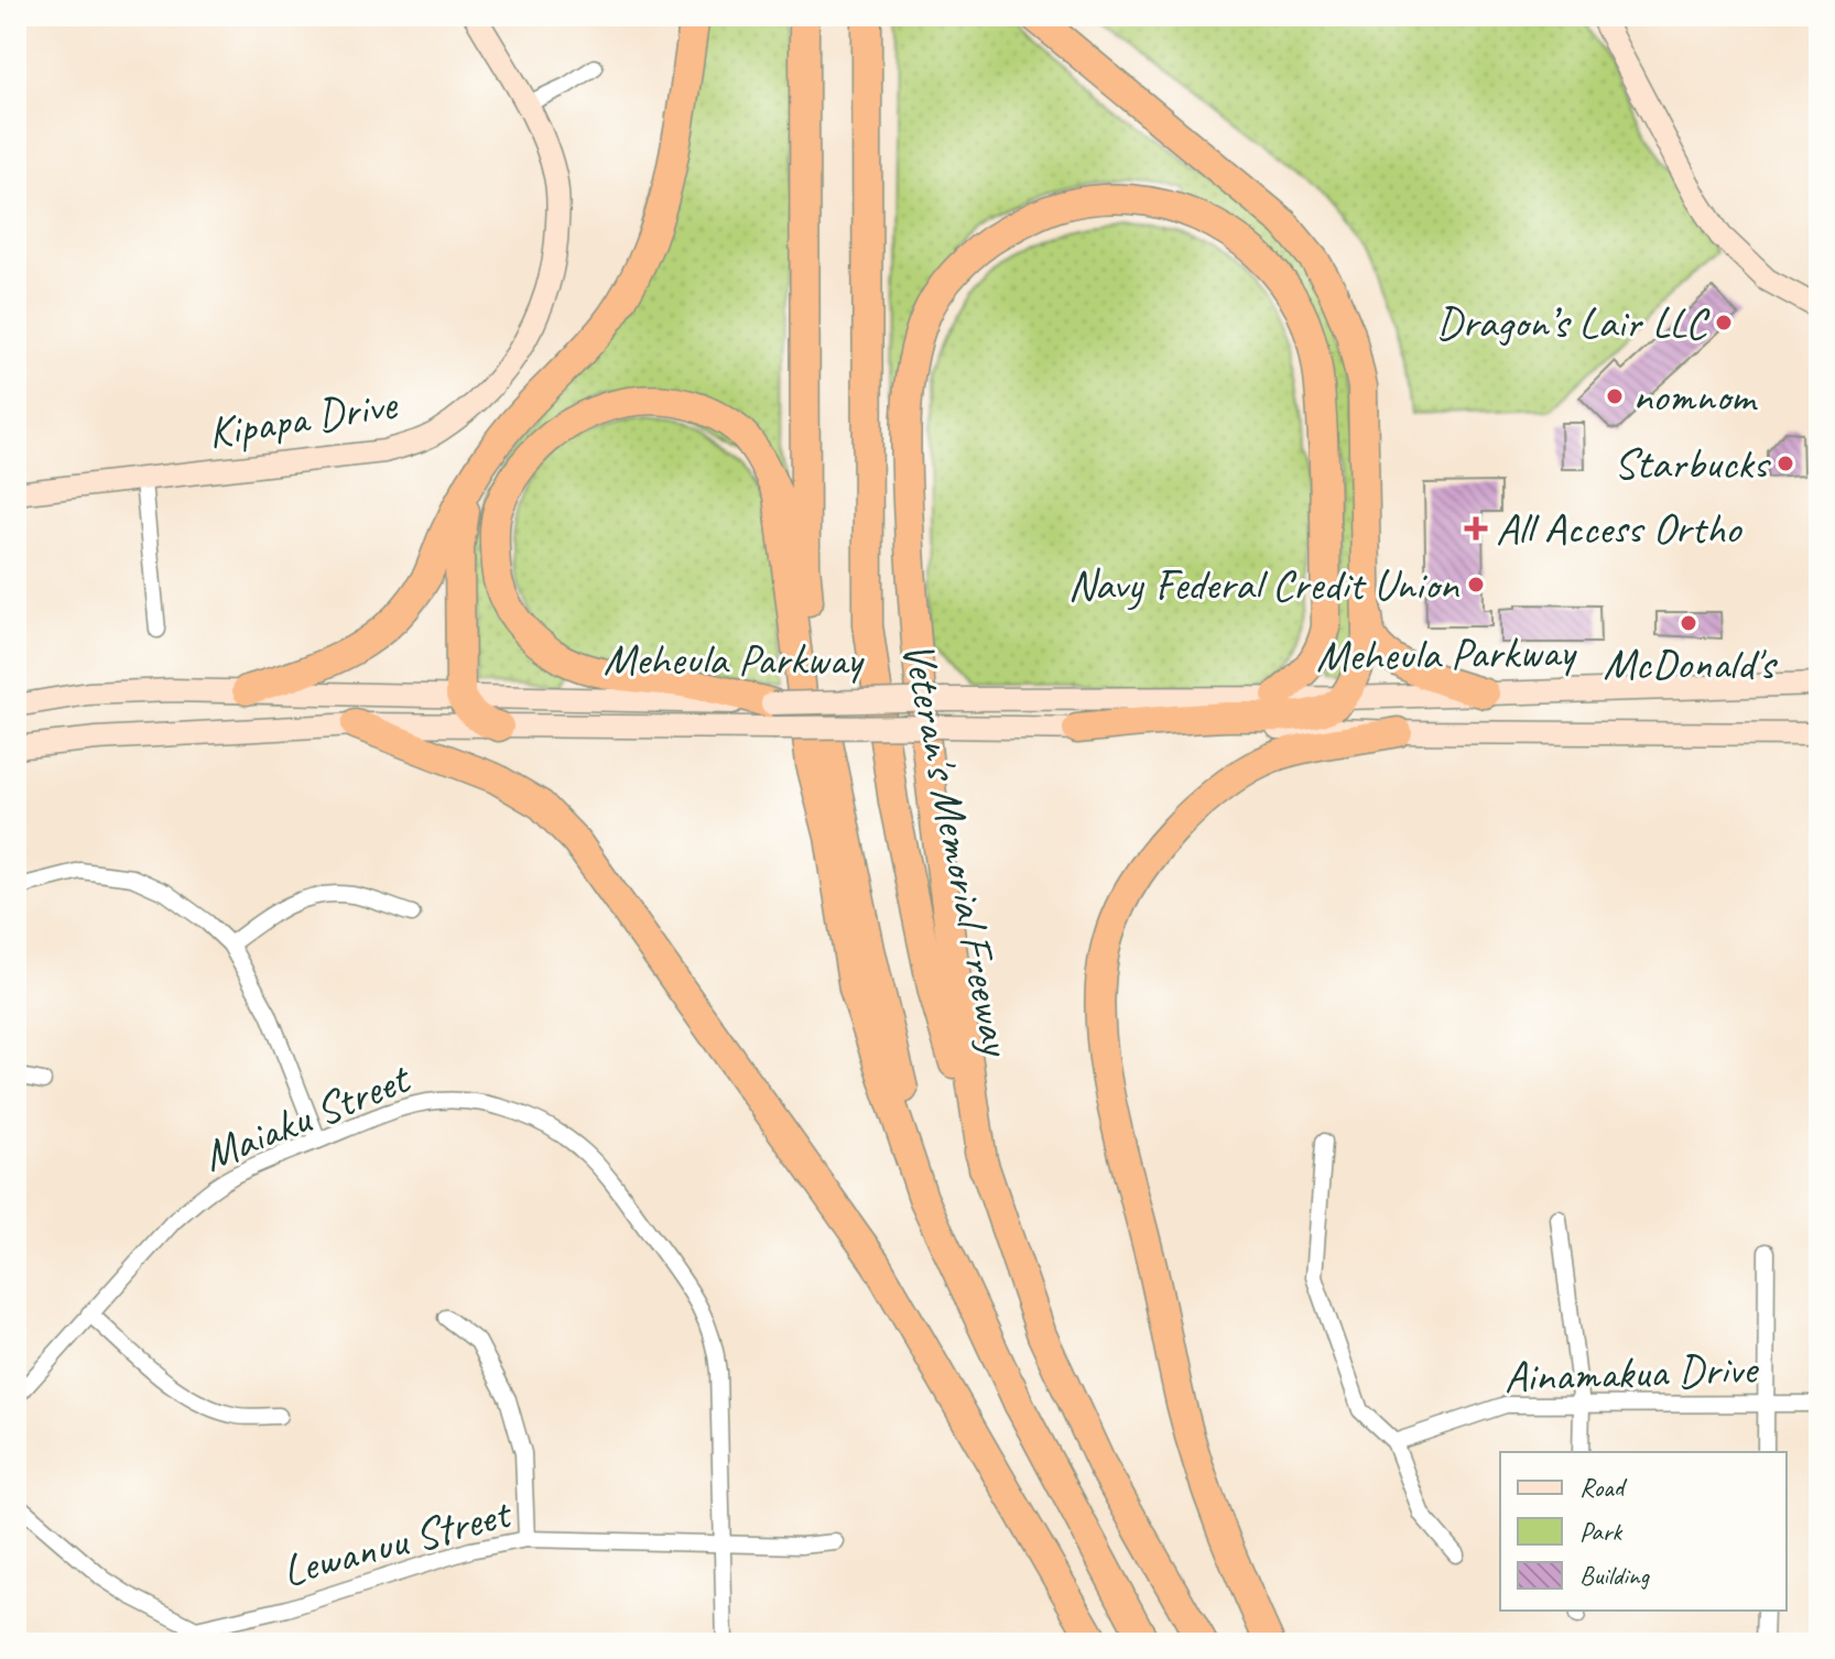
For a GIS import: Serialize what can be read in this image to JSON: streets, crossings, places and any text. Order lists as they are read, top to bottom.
{
  "streets": {
    "highway": ["Veteran's Memorial Freeway"],
    "main road": ["Kipapa Drive", "Meheula Parkway"],
    "street": ["Maiaku Street", "Ainamakua Drive", "Lewanuu Street"]
  },
  "crossings": [
    ["Maiaku Street", "Lewanuu Street"]
  ],
  "places": {
    "other": [
      "Dragon’s Lair LLC",
      "nomnom",
      "Starbucks",
      "Navy Federal Credit Union",
      "McDonald's"
    ],
    "health": ["All Access Ortho"]
  },
  "legend": ["Road", "Park", "Building"]
}
